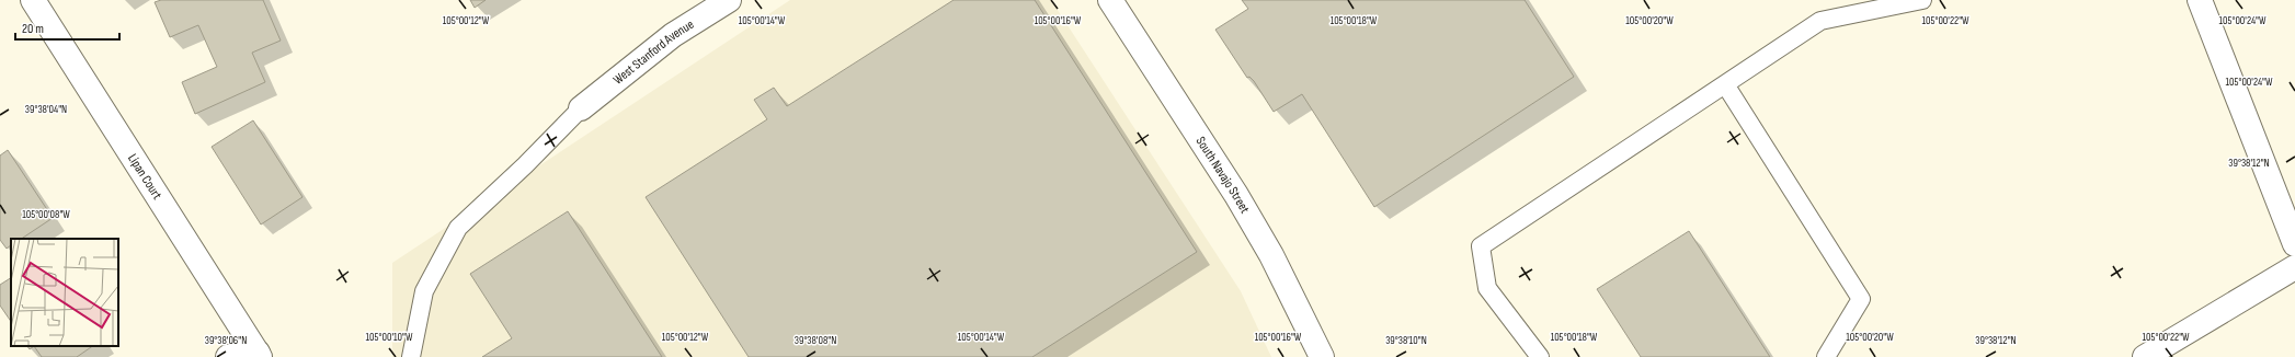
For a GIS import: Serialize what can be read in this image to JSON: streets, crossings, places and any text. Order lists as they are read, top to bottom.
{
  "streets": {
    "street": ["West Stanford Avenue", "South Navajo Street", "Lipan Court"]
  },
  "scale_bar": "20 m",
  "coordinates": [
    "105°00'24\"W",
    "105°00'12\"W",
    "105°00'14\"W",
    "105°00'16\"W",
    "105°00'20\"W",
    "105°00'18\"W",
    "105°00'22\"W",
    "39°38'04\"N",
    "39°38'12\"N",
    "105°00'08\"W",
    "105°00'10\"W",
    "39°38'06\"N",
    "39°38'08\"N",
    "39°38'10\"N"
  ]
}
